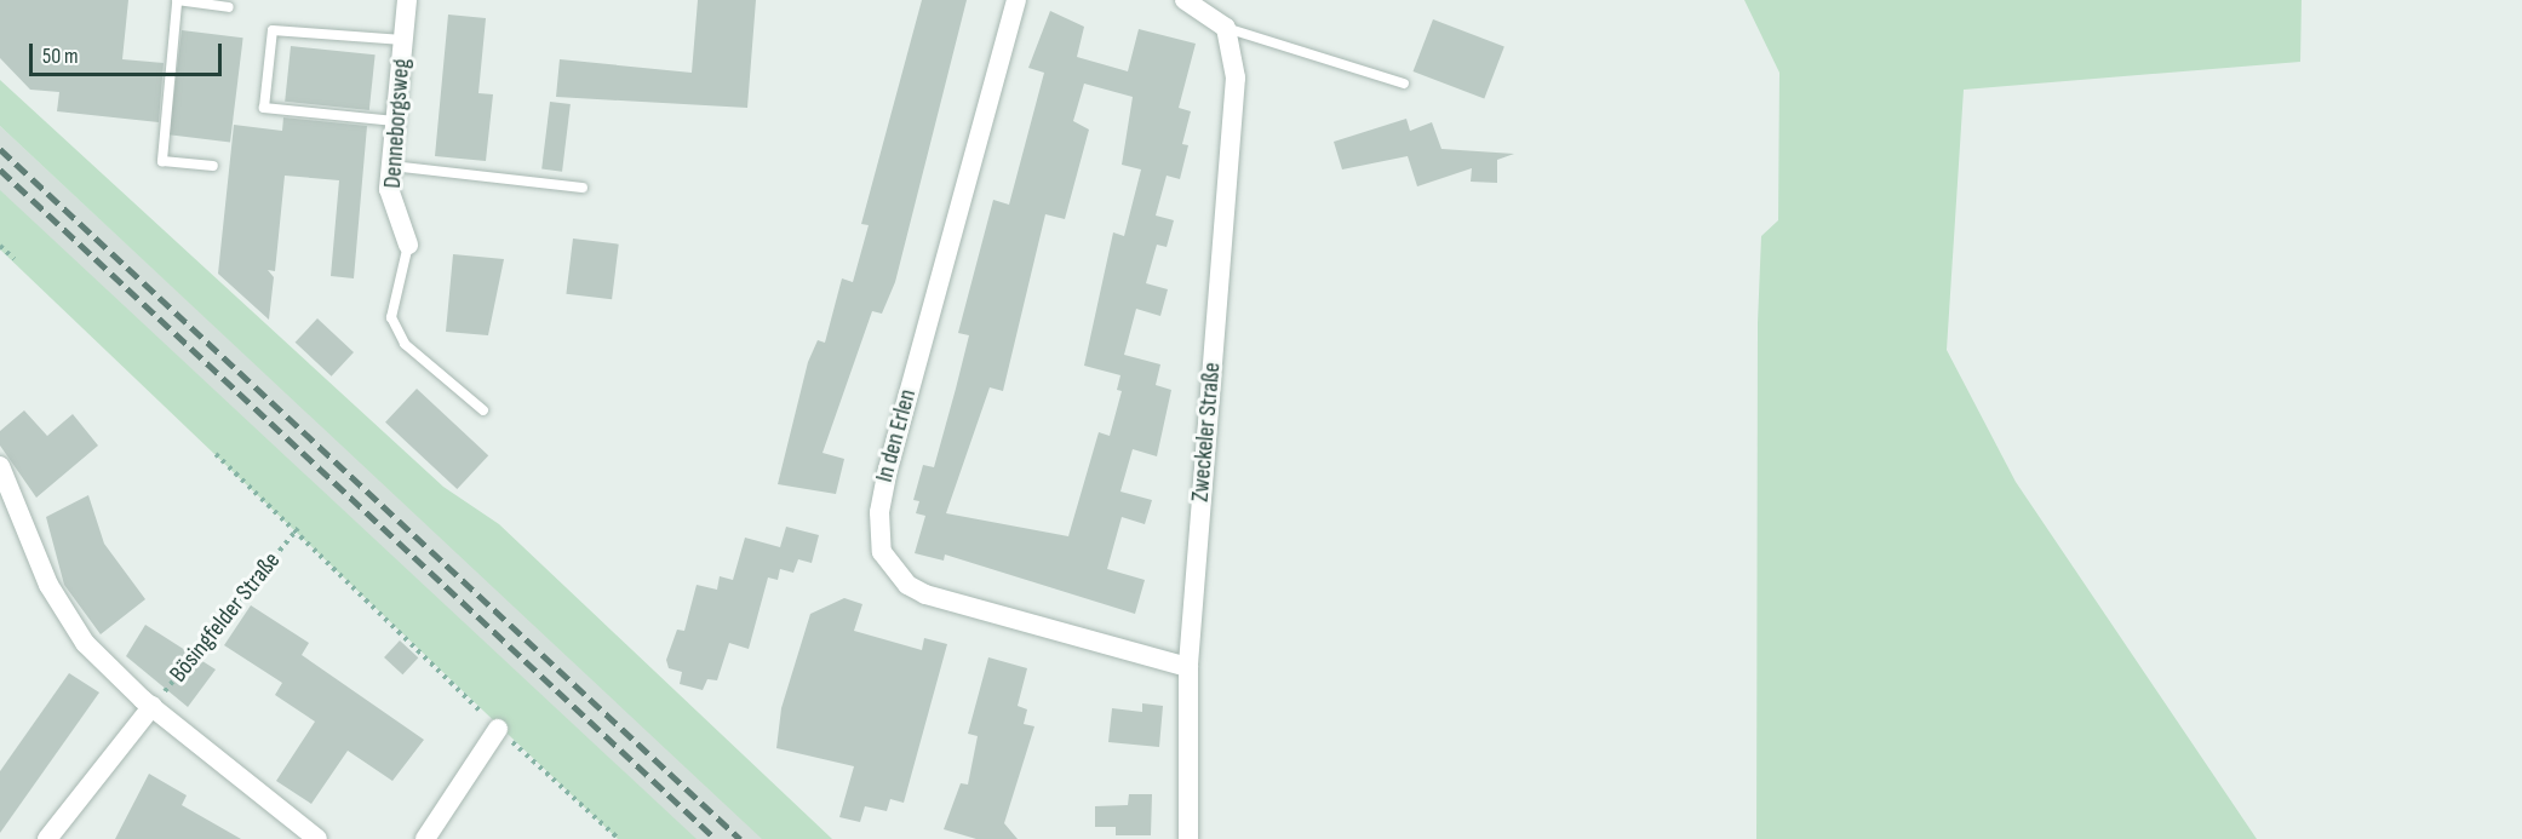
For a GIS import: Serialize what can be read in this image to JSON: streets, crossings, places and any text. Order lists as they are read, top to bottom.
{
  "streets": {
    "street": [
      "Denneborgsweg",
      "Zweckeler Straße",
      "In den Erlen",
      "Bösingfelder Straße"
    ]
  },
  "crossings": [
    ["Zweckeler Straße", "In den Erlen"]
  ],
  "scale_bar": "50 m"
}
